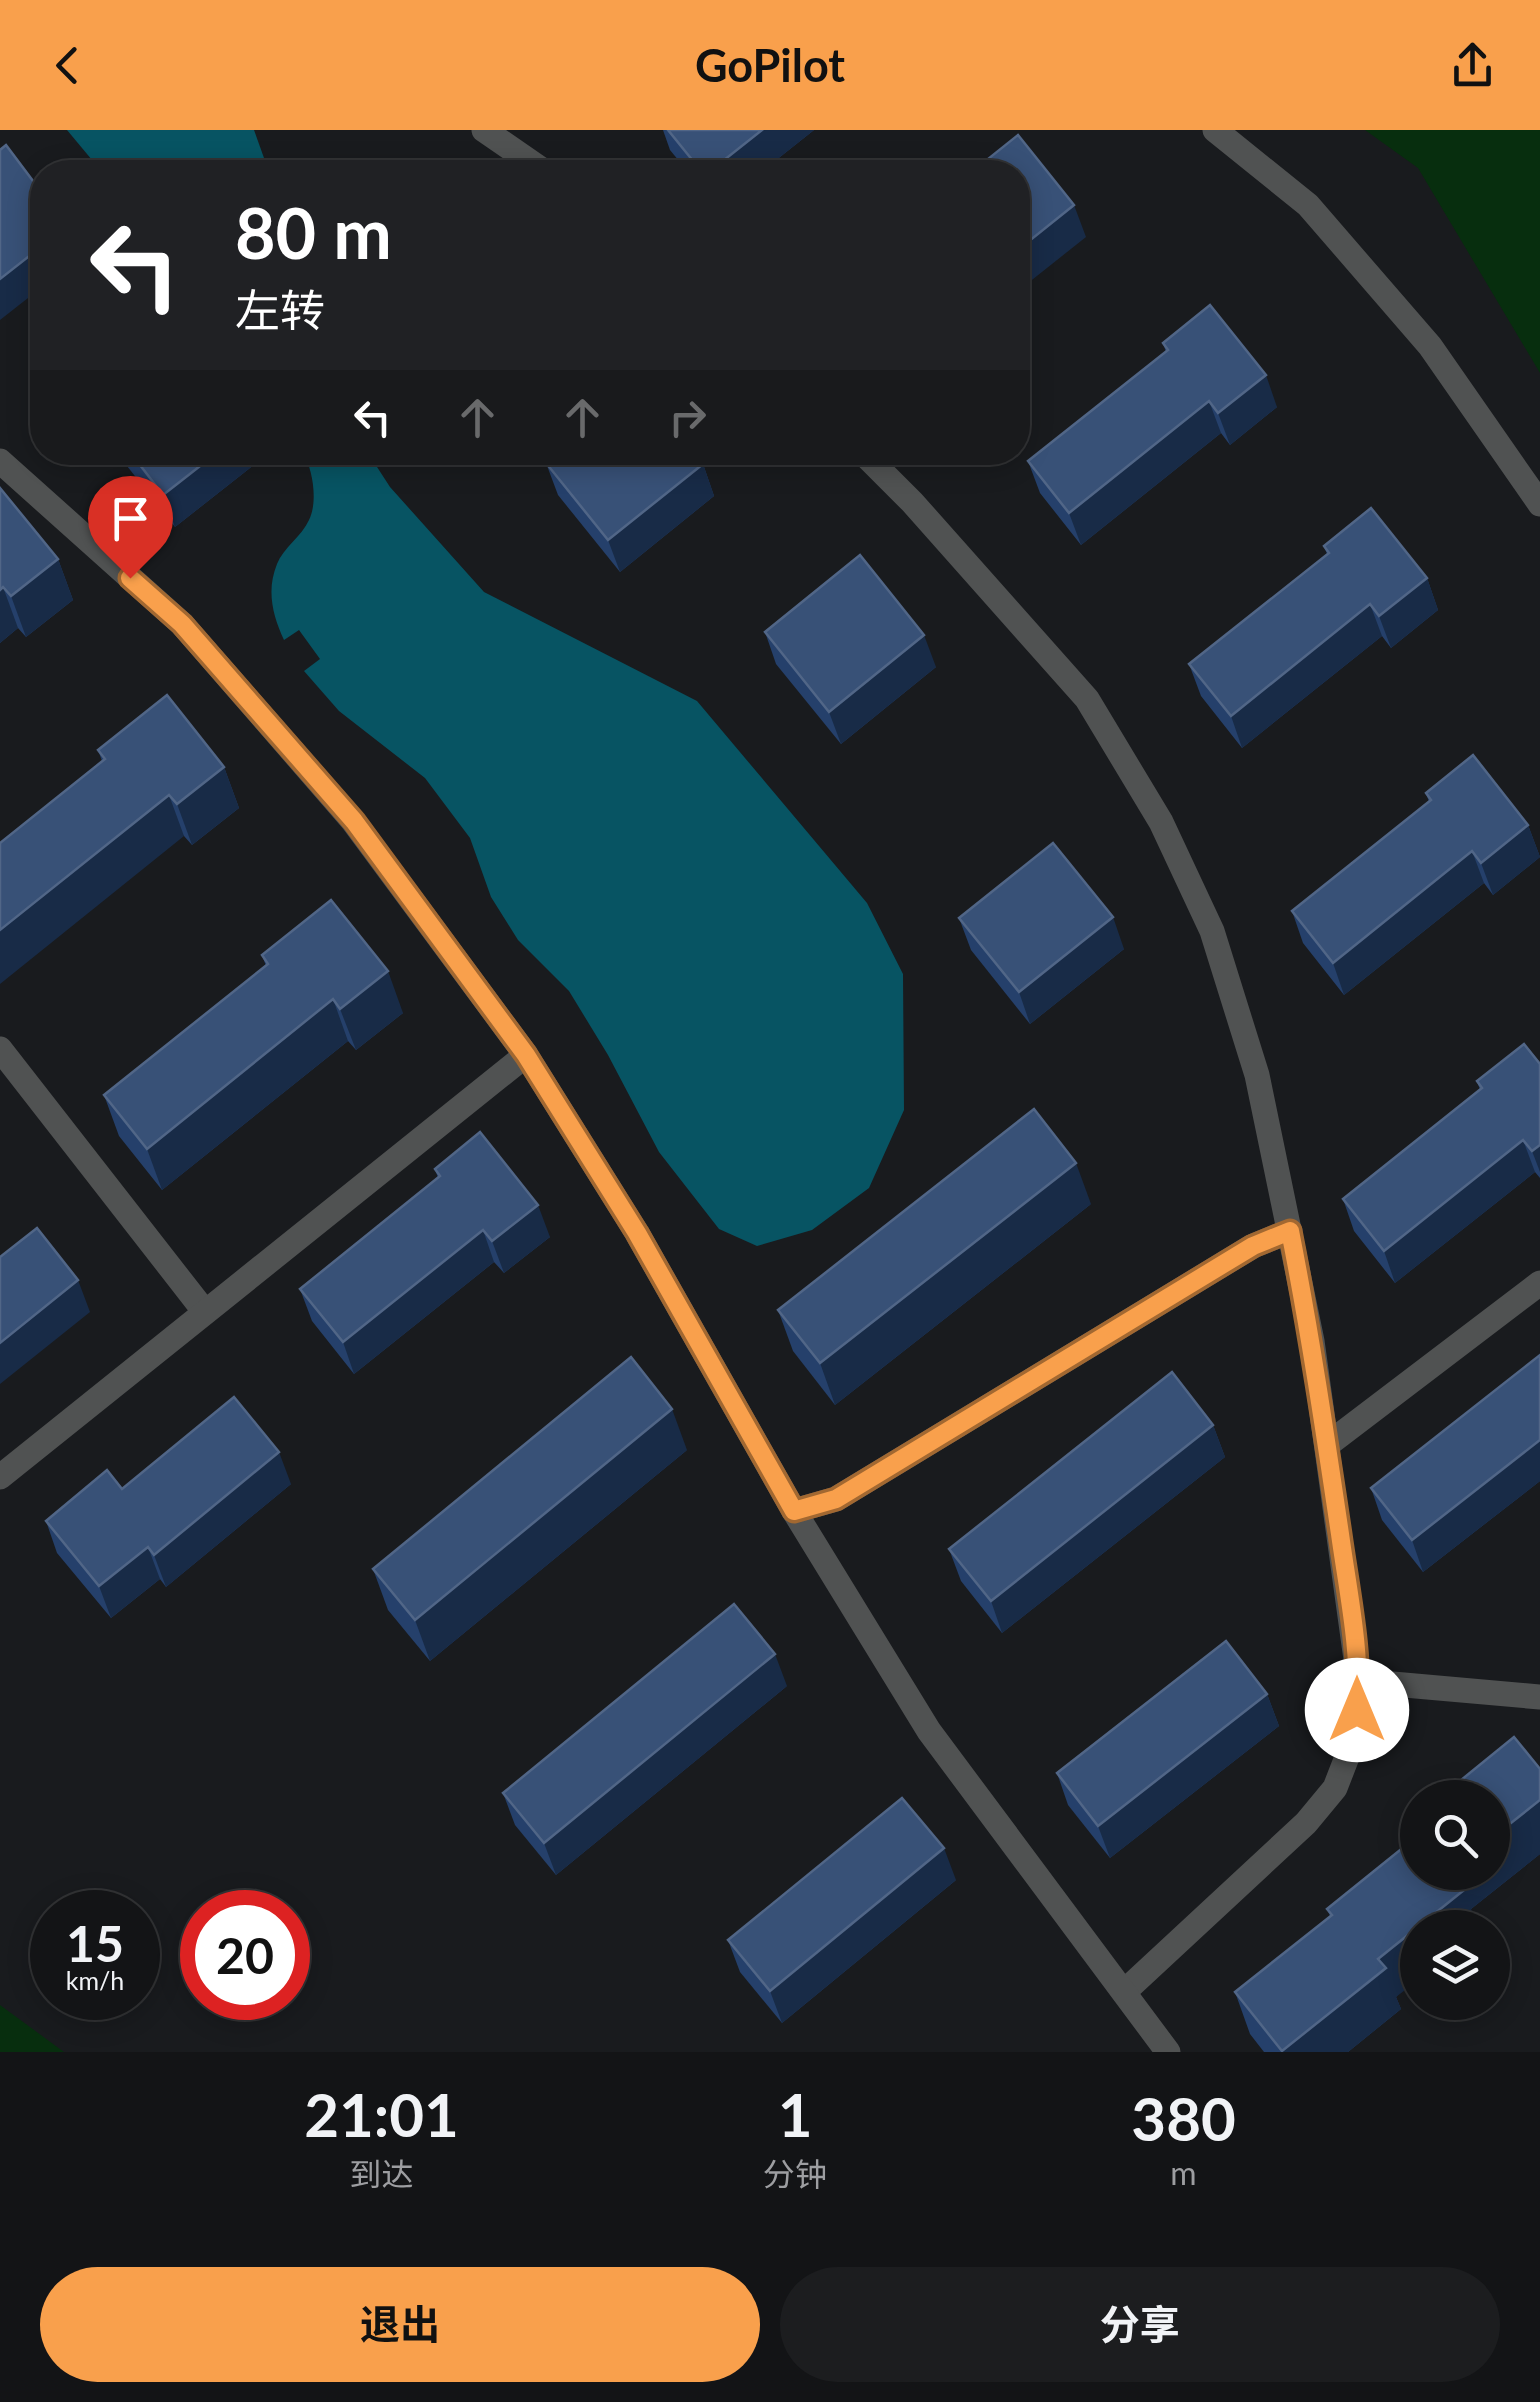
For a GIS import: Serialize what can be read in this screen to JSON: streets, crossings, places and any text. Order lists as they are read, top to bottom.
{
  "page": {
    "header": "GoPilot",
    "turn": ["80 m", "左转"],
    "speed": "15 km/h",
    "limit": "20",
    "eta": [
      "21:01",
      "到达",
      "1",
      "分钟",
      "380",
      "m"
    ],
    "buttons": ["退出", "分享"]
  }
}
